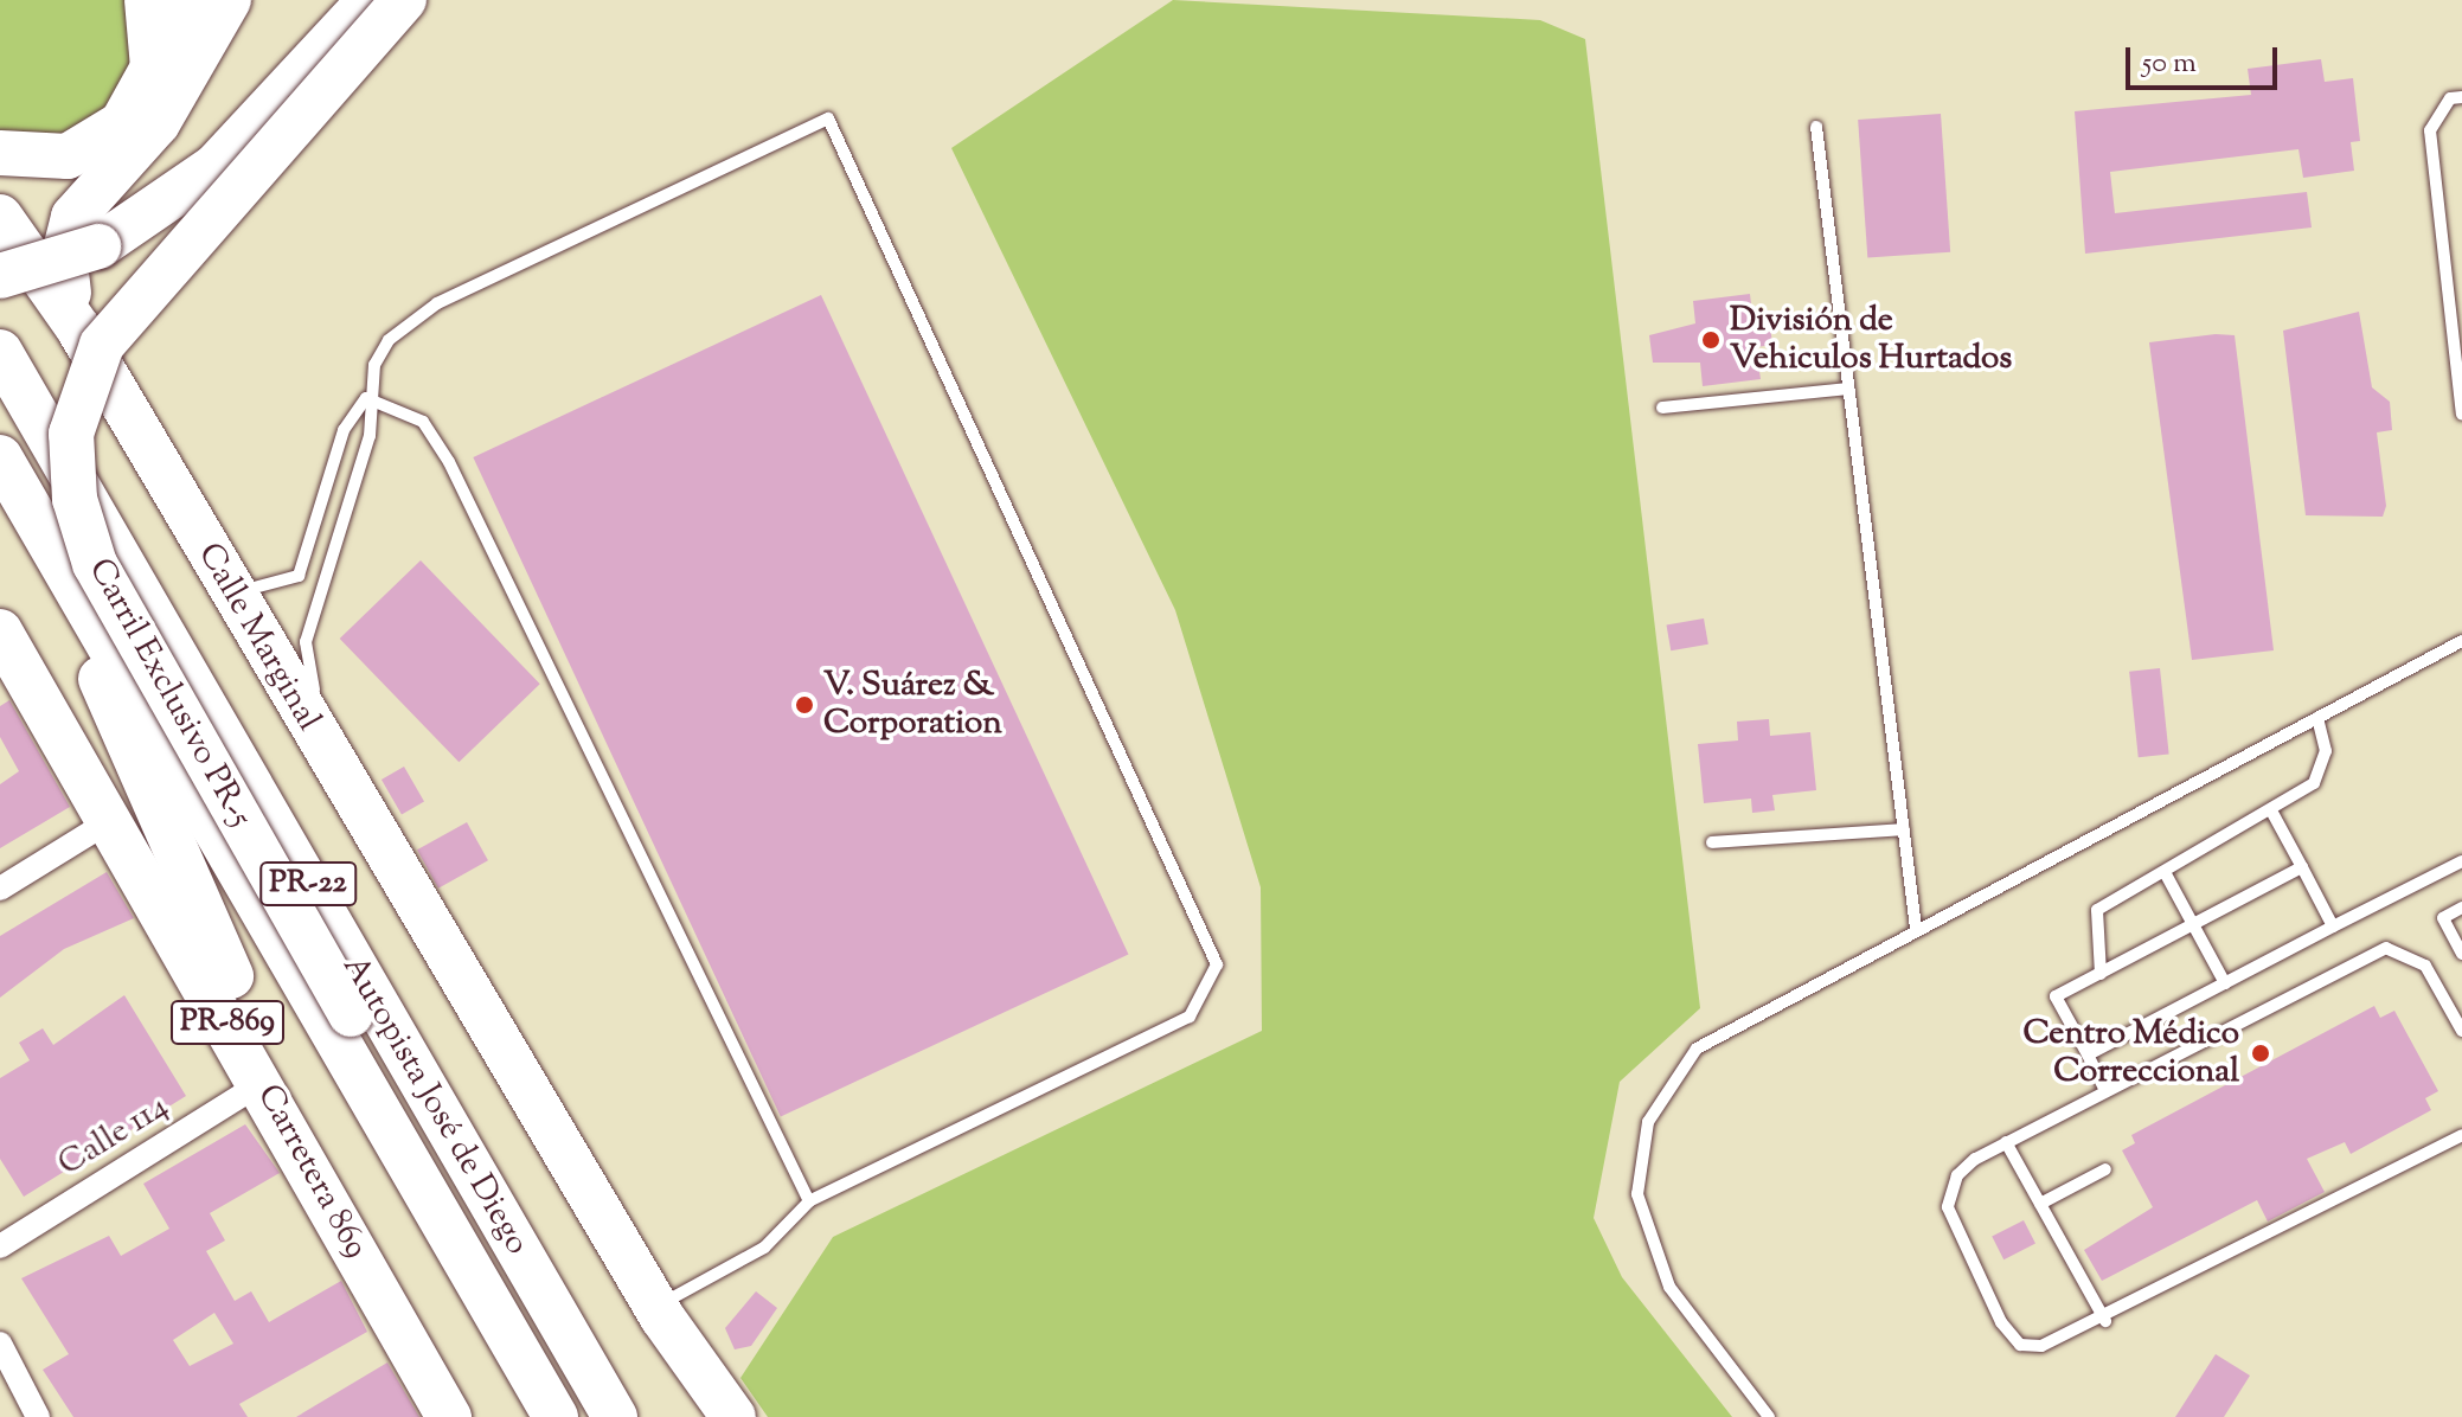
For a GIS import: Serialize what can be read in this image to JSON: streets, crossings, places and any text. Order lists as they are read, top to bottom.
{
  "streets": {
    "highway": [
      "Calle Marginal",
      "Carril Exclusivo PR-5",
      "PR-22",
      "PR-869",
      "Autopista José de Diego",
      "Carretera 869"
    ],
    "street": ["Calle 114"]
  },
  "crossings": [
    ["Calle 114", "Carretera 869"]
  ],
  "places": ["División de Vehiculos Hurtados", "V. Suárez & Corporation", "Centro Médico Correccional"],
  "scale_bar": "50 m"
}
